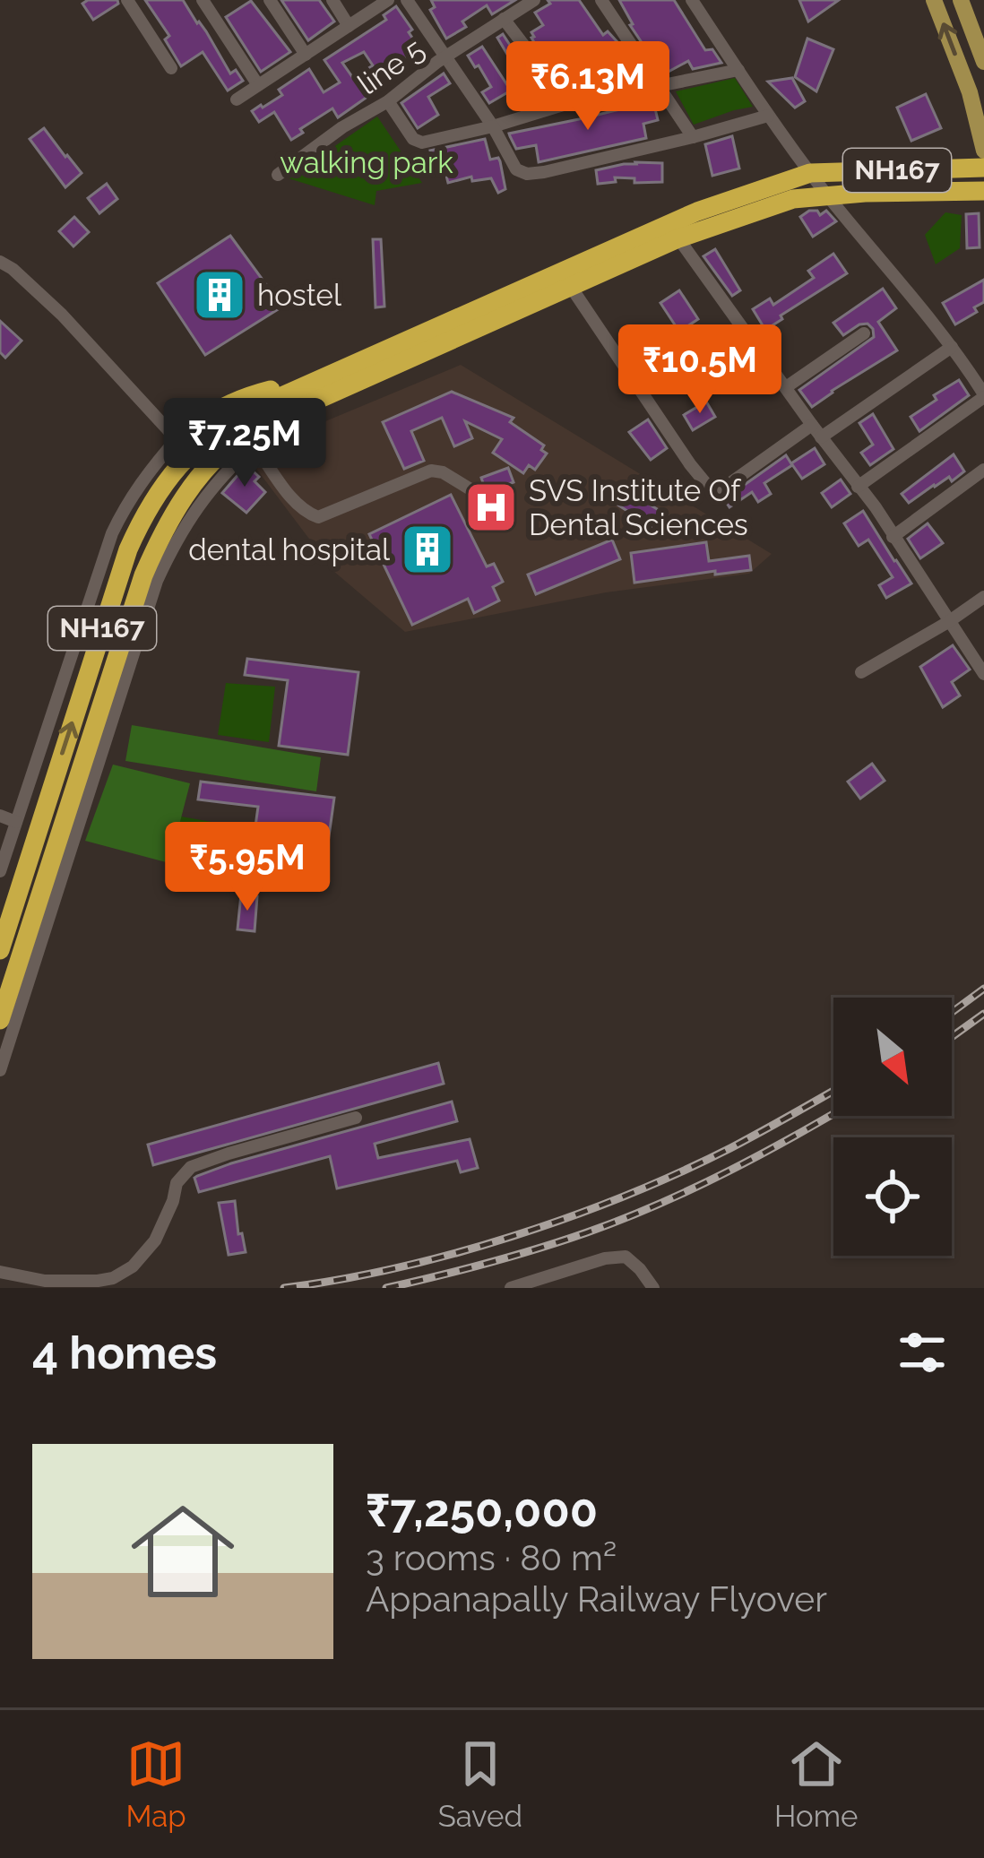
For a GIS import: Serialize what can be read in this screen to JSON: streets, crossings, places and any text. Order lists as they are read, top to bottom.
{
  "streets": {
    "highway": ["NH167"],
    "street": ["line 5"]
  },
  "parks": ["walking park"],
  "places": {
    "building": ["hostel", "dental hospital"],
    "hospital": ["SVS Institute Of Dental Sciences"]
  },
  "north": "bottom right",
  "page": {
    "price": [
      "₹6.13M",
      "₹10.5M",
      "₹7.25M",
      "₹5.95M"
    ],
    "heading": "4 homes",
    "list": [
      {
        "name": "₹7,250,000",
        "note": "3 rooms · 80 m² · Appanapally Railway Flyover"
      }
    ],
    "tabs": ["Map", "Saved", "Home"]
  }
}
